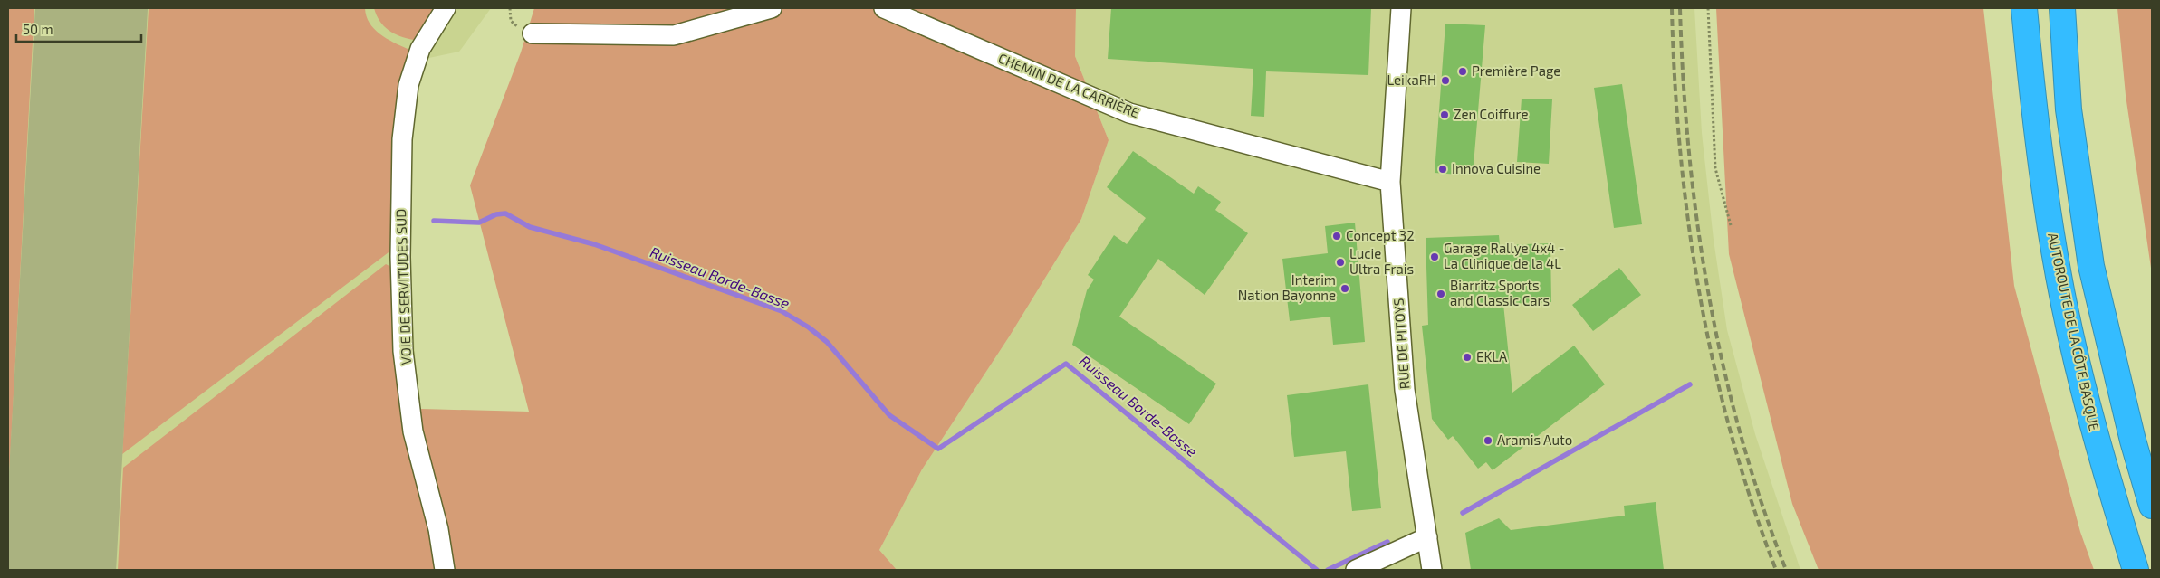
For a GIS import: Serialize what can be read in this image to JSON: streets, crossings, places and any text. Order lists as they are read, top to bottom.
{
  "streets": {
    "highway": ["AUTOROUTE DE LA CÔTE BASQUE"],
    "street": ["CHEMIN DE LA CARRIÈRE", "VOIE DE SERVITUDES SUD", "RUE DE PITOYS"]
  },
  "crossings": [
    ["CHEMIN DE LA CARRIÈRE", "RUE DE PITOYS"]
  ],
  "water": ["Ruisseau Borde-Basse"],
  "places": [
    "Première Page",
    "LeikaRH",
    "Zen Coiffure",
    "Innova Cuisine",
    "Concept 32",
    "Garage Rallye 4x4 - La Clinique de la 4L",
    "Lucie Ultra Frais",
    "Interim Nation Bayonne",
    "Biarritz Sports and Classic Cars",
    "EKLA",
    "Aramis Auto"
  ],
  "scale_bar": "50 m"
}
